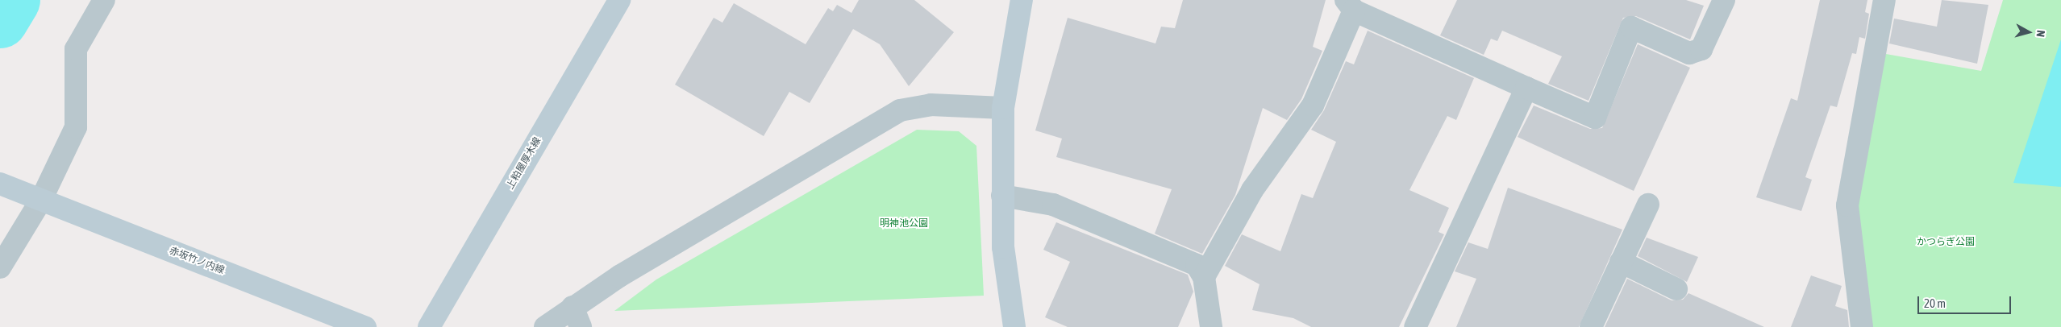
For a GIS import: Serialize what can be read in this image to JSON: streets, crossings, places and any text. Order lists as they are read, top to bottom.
{
  "streets": {
    "street": ["上粕屋厚木線", "赤坂竹ノ内線"]
  },
  "parks": ["明神池公園", "かつらぎ公園"],
  "scale_bar": "20 m",
  "north": "right"
}
